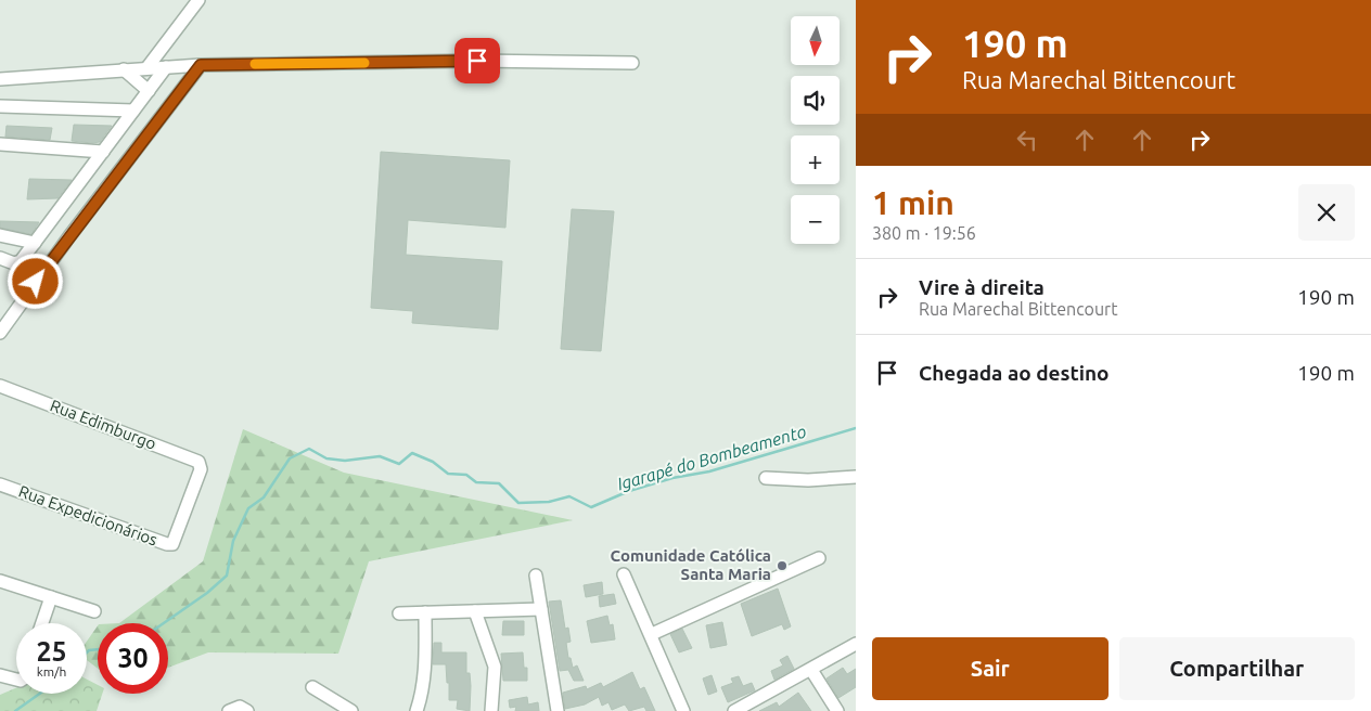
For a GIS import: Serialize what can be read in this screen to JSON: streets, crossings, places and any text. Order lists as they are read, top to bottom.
{
  "streets": {
    "street": ["Rua Edimburgo", "Rua Expedicionários"]
  },
  "crossings": [
    ["Rua Edimburgo", "Rua Expedicionários"]
  ],
  "water": ["Igarapé do Bombeamento"],
  "places": ["Comunidade Católica Santa Maria"],
  "north": "bottom",
  "page": {
    "turn": ["190 m", "Rua Marechal Bittencourt"],
    "map_buttons": ["+", "−"],
    "heading": ["1 min", "380 m · 19:56"],
    "list": [
      {
        "name": "Vire à direita",
        "note": "Rua Marechal Bittencourt",
        "value": "190 m"
      },
      {
        "name": "Chegada ao destino",
        "value": "190 m"
      }
    ],
    "speed": "25 km/h",
    "limit": "30",
    "buttons": ["Sair", "Compartilhar"]
  }
}
